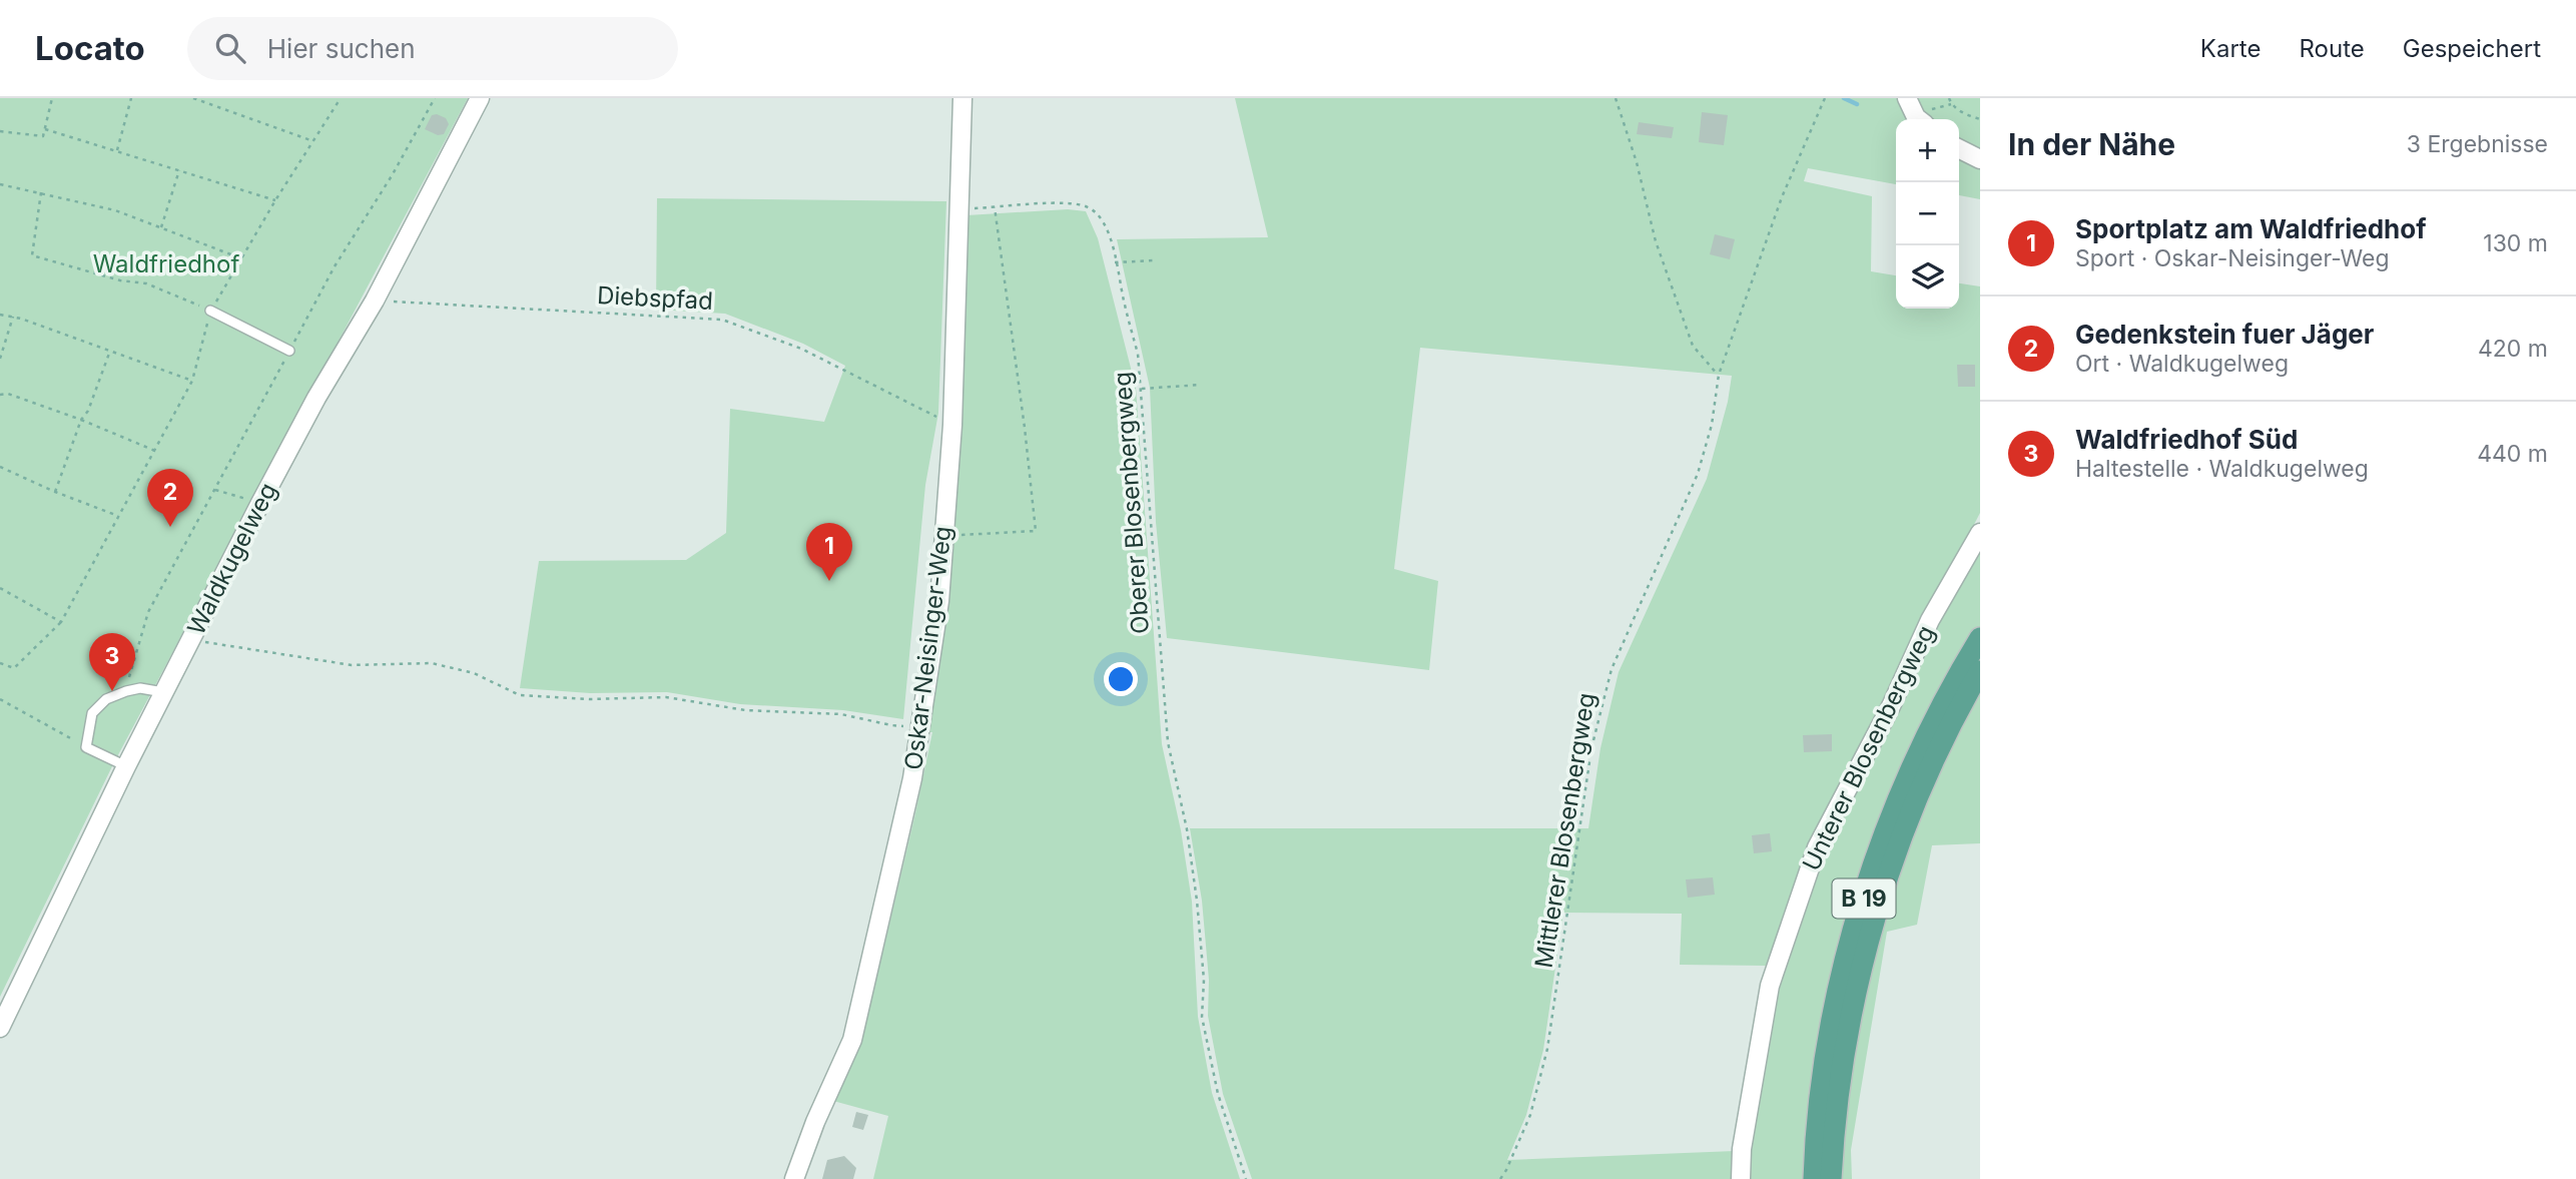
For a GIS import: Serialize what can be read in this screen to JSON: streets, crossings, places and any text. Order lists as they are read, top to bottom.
{
  "streets": {
    "main road": ["B 19"],
    "street": ["Waldkugelweg", "Oskar-Neisinger-Weg", "Unterer Blosenbergweg"],
    "path": ["Diebspfad", "Oberer Blosenbergweg", "Mittlerer Blosenbergweg"]
  },
  "crossings": [
    ["Diebspfad", "Waldkugelweg"],
    ["Diebspfad", "Oskar-Neisinger-Weg"],
    ["Oberer Blosenbergweg", "Oskar-Neisinger-Weg"]
  ],
  "parks": ["Waldfriedhof"],
  "page": {
    "header": "Locato",
    "search": "Hier suchen",
    "nav": ["Karte", "Route", "Gespeichert"],
    "heading": ["In der Nähe", "3 Ergebnisse"],
    "map_buttons": ["+", "−"],
    "list": [
      {
        "mark": "1",
        "name": "Sportplatz am Waldfriedhof",
        "note": "Sport · Oskar-Neisinger-Weg",
        "value": "130 m"
      },
      {
        "mark": "2",
        "name": "Gedenkstein fuer Jäger",
        "note": "Ort · Waldkugelweg",
        "value": "420 m"
      },
      {
        "mark": "3",
        "name": "Waldfriedhof Süd",
        "note": "Haltestelle · Waldkugelweg",
        "value": "440 m"
      }
    ],
    "pins": ["2", "1", "3"]
  }
}
